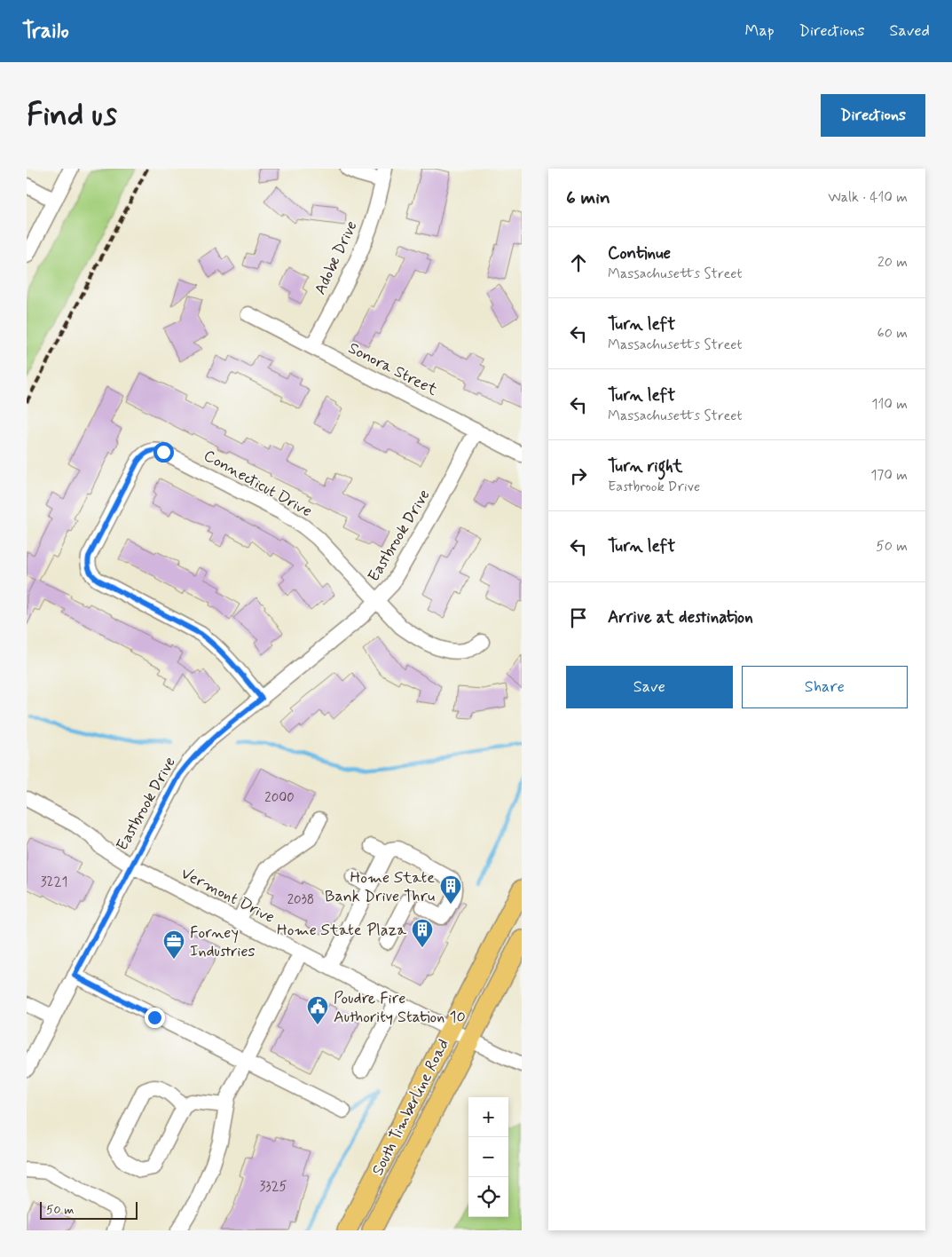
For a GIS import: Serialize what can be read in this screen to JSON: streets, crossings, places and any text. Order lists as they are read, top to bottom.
{
  "streets": {
    "main road": ["South Timberline Road"],
    "street": [
      "Adobe Drive",
      "Sonora Street",
      "Connecticut Drive",
      "Eastbrook Drive",
      "Vermont Drive"
    ]
  },
  "crossings": [
    ["Adobe Drive", "Sonora Street"],
    ["Sonora Street", "Eastbrook Drive"],
    ["Connecticut Drive", "Eastbrook Drive"],
    ["Eastbrook Drive", "Vermont Drive"],
    ["Vermont Drive", "South Timberline Road"]
  ],
  "places": {
    "building": ["Home State Bank Drive Thru", "Home State Plaza"],
    "office": ["Forney Industries"],
    "public building": ["Poudre Fire Authority Station 10"]
  },
  "house_numbers": [
    "2000",
    "3221",
    "2038",
    "3325"
  ],
  "scale_bar": "50 m",
  "page": {
    "header": "Trailo",
    "nav": ["Map", "Directions", "Saved"],
    "buttons": [
      "Directions",
      ["Save", "Share"]
    ],
    "title": "Find us",
    "heading": ["6 min", "Walk · 410 m"],
    "list": [
      ["Continue", "Massachusetts Street", "20 m"],
      ["Turn left", "Massachusetts Street", "60 m"],
      ["Turn left", "Massachusetts Street", "110 m"],
      ["Turn right", "Eastbrook Drive", "170 m"],
      ["Turn left", "50 m"],
      "Arrive at destination"
    ],
    "map_buttons": ["+", "−"],
    "scale": "50 m"
  }
}
